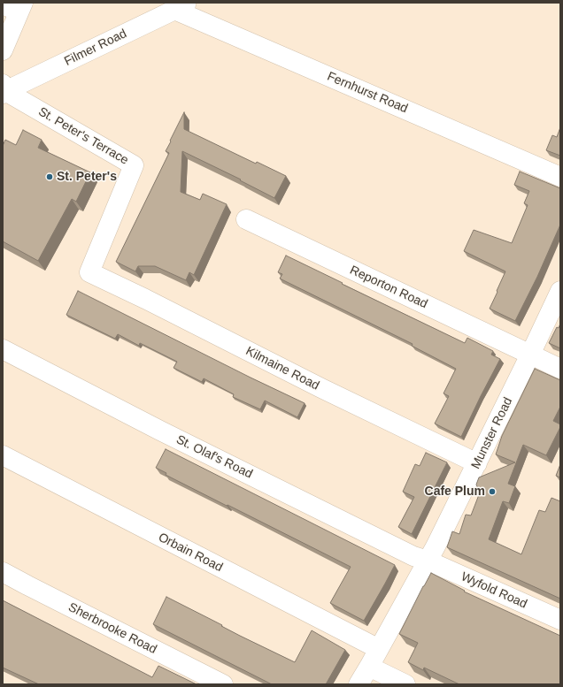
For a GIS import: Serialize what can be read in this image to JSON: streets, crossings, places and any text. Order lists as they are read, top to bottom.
{
  "streets": {
    "street": [
      "Filmer Road",
      "Fernhurst Road",
      "St. Peter's Terrace",
      "Reporton Road",
      "Kilmaine Road",
      "Munster Road",
      "St. Olaf's Road",
      "Orbain Road",
      "Wyfold Road",
      "Sherbrooke Road"
    ]
  },
  "crossings": [
    ["Filmer Road", "Fernhurst Road"],
    ["Filmer Road", "St. Peter's Terrace"],
    ["St. Peter's Terrace", "Kilmaine Road"],
    ["Reporton Road", "Munster Road"],
    ["Kilmaine Road", "Munster Road"],
    ["Munster Road", "St. Olaf's Road"],
    ["Munster Road", "Orbain Road"],
    ["Munster Road", "Wyfold Road"],
    ["St. Olaf's Road", "Wyfold Road"]
  ],
  "places": ["St. Peter's", "Cafe Plum"]
}
